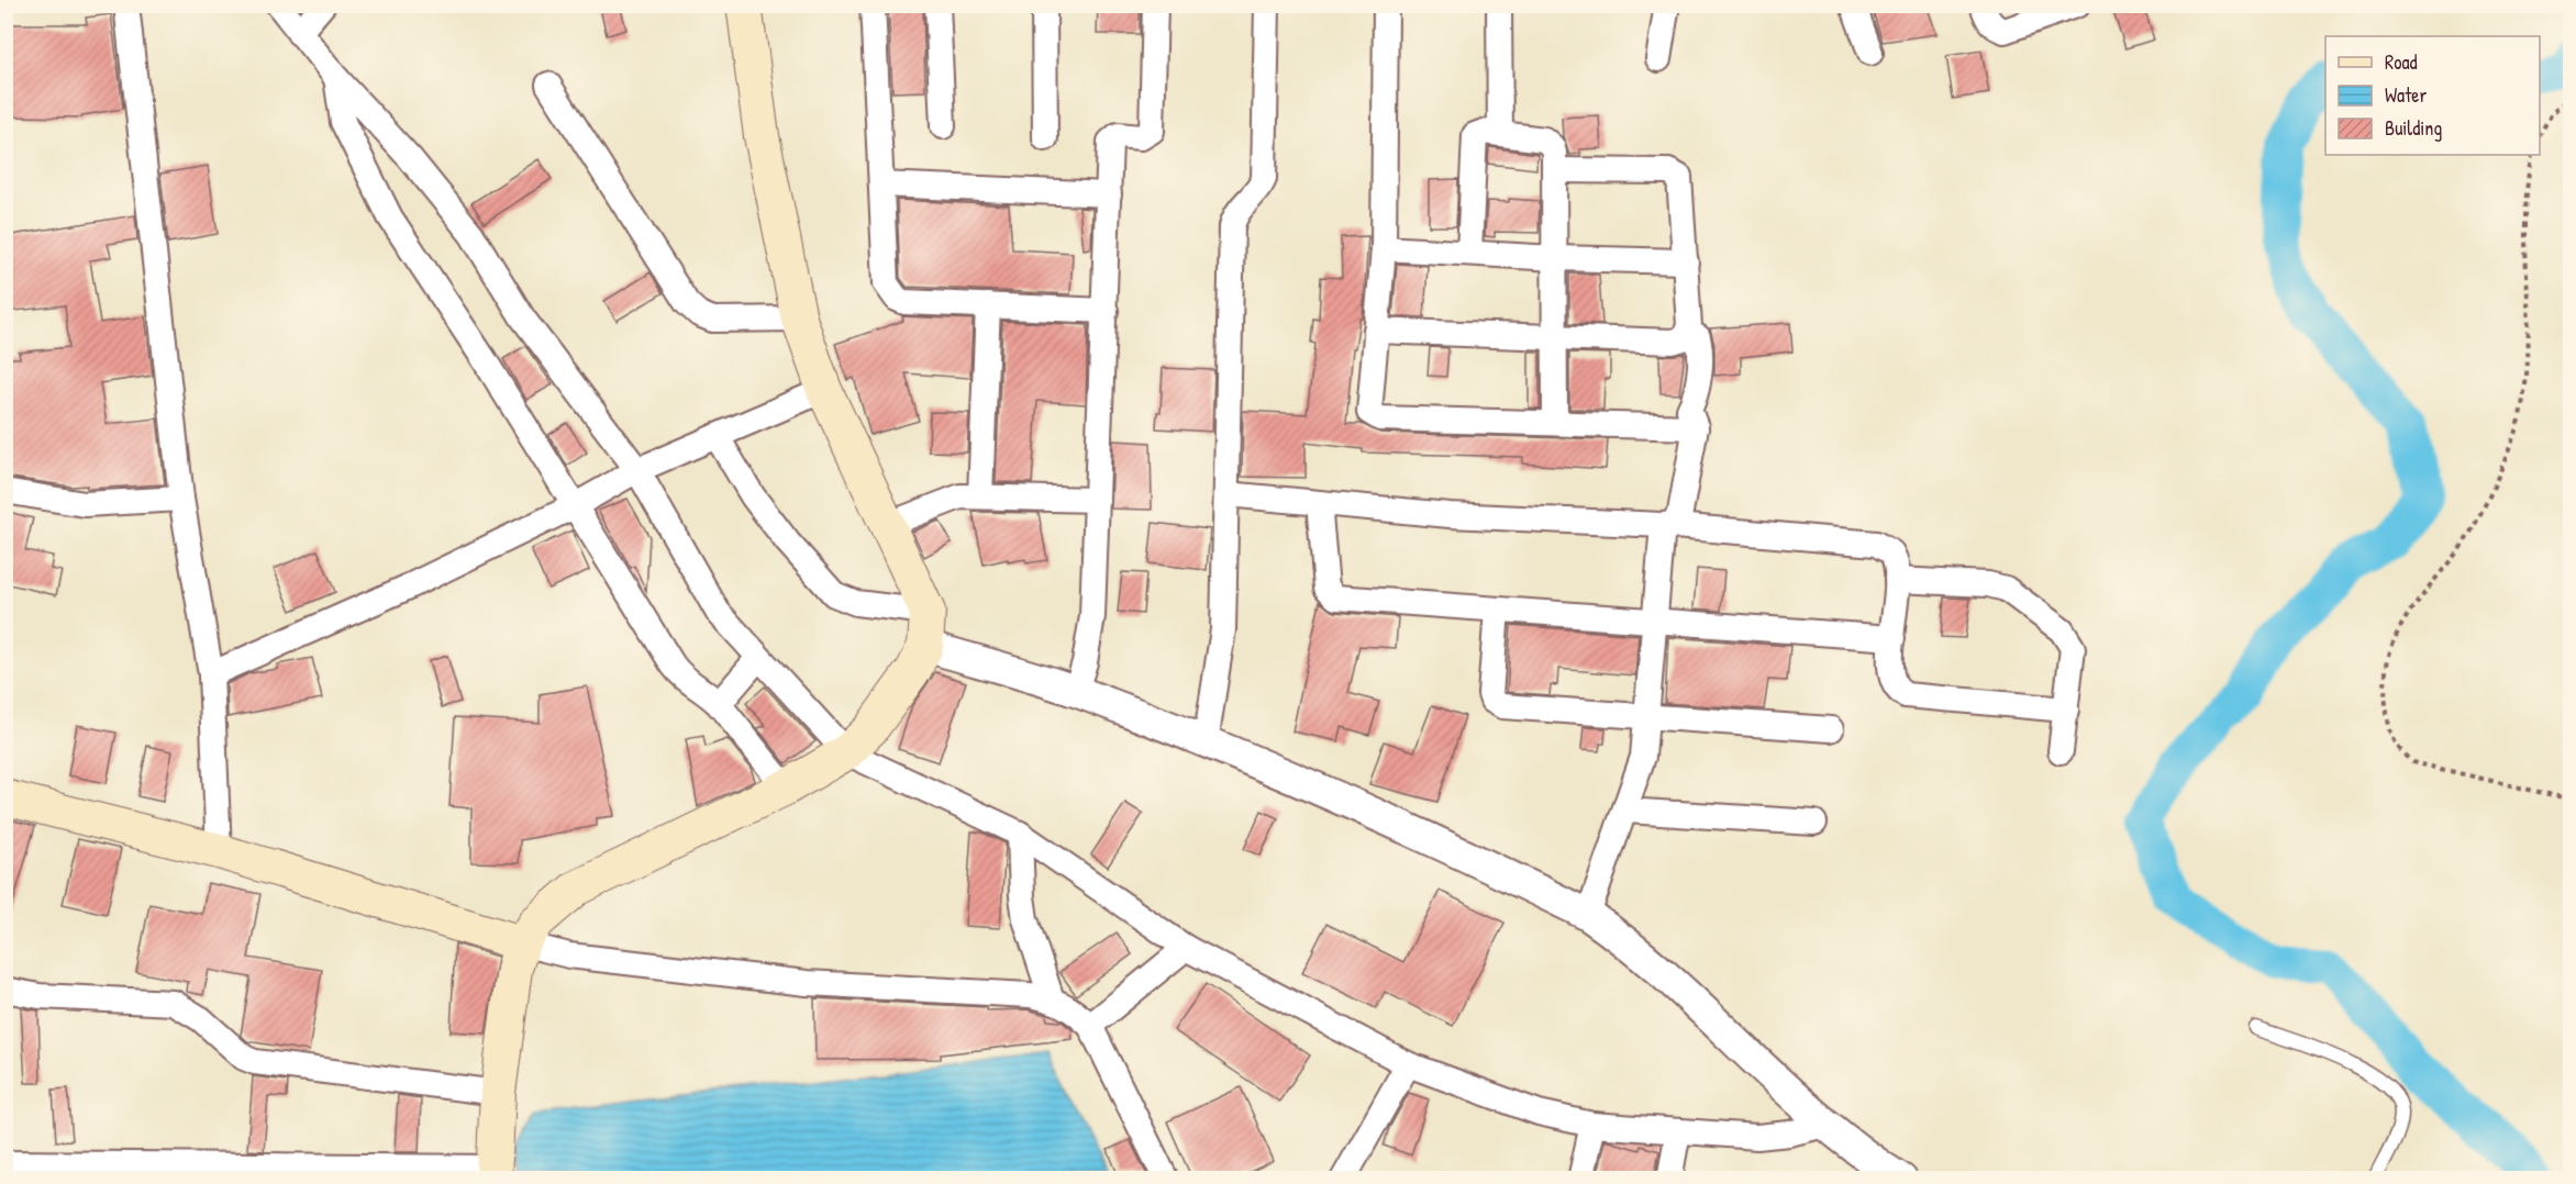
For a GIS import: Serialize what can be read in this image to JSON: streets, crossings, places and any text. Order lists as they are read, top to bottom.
{
  "legend": ["Road", "Water", "Building"]
}
